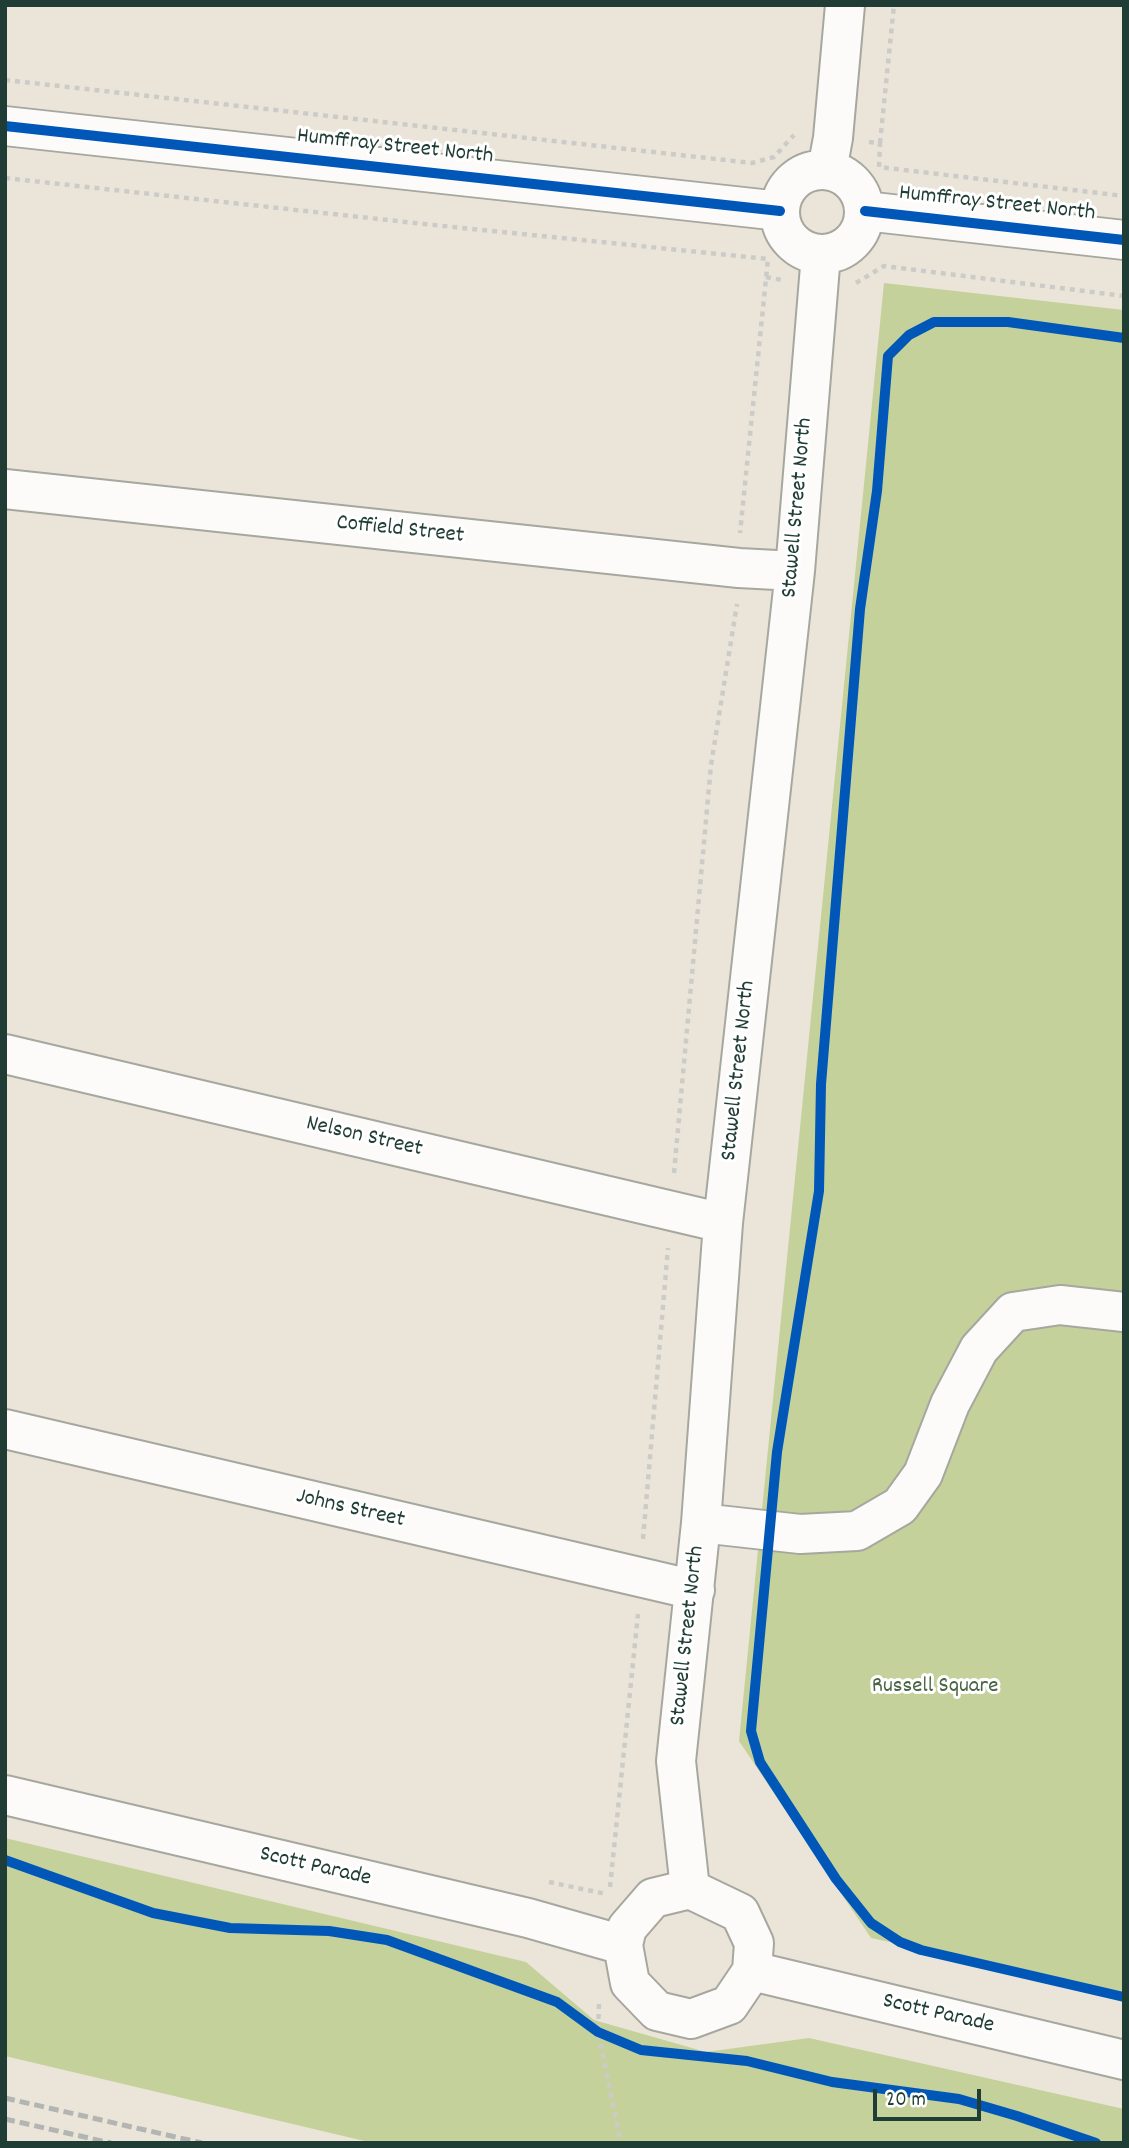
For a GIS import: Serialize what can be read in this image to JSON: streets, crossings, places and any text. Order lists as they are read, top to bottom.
{
  "streets": {
    "street": [
      "Humffray Street North",
      "Stawell Street North",
      "Coffield Street",
      "Nelson Street",
      "Johns Street",
      "Scott Parade"
    ]
  },
  "crossings": [
    ["Stawell Street North", "Coffield Street"],
    ["Stawell Street North", "Nelson Street"],
    ["Stawell Street North", "Johns Street"],
    ["Stawell Street North", "Scott Parade"]
  ],
  "parks": ["Russell Square"],
  "scale_bar": "20 m"
}
